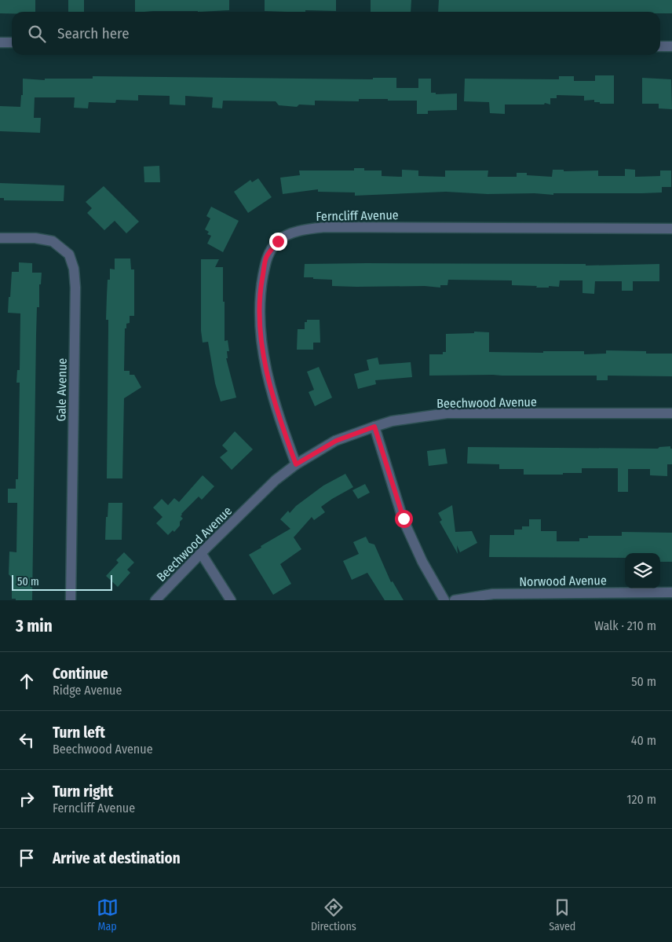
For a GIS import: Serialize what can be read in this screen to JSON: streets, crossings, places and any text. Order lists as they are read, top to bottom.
{
  "streets": {
    "street": [
      "Ferncliff Avenue",
      "Gale Avenue",
      "Beechwood Avenue",
      "Norwood Avenue"
    ]
  },
  "crossings": [
    ["Ferncliff Avenue", "Beechwood Avenue"]
  ],
  "scale_bar": "50 m",
  "page": {
    "search": "Search here",
    "scale": "50 m",
    "heading": ["3 min", "Walk · 210 m"],
    "list": [
      ["Continue", "Ridge Avenue", "50 m"],
      ["Turn left", "Beechwood Avenue", "40 m"],
      ["Turn right", "Ferncliff Avenue", "120 m"],
      "Arrive at destination"
    ],
    "nav": ["Map", "Directions", "Saved"]
  }
}
